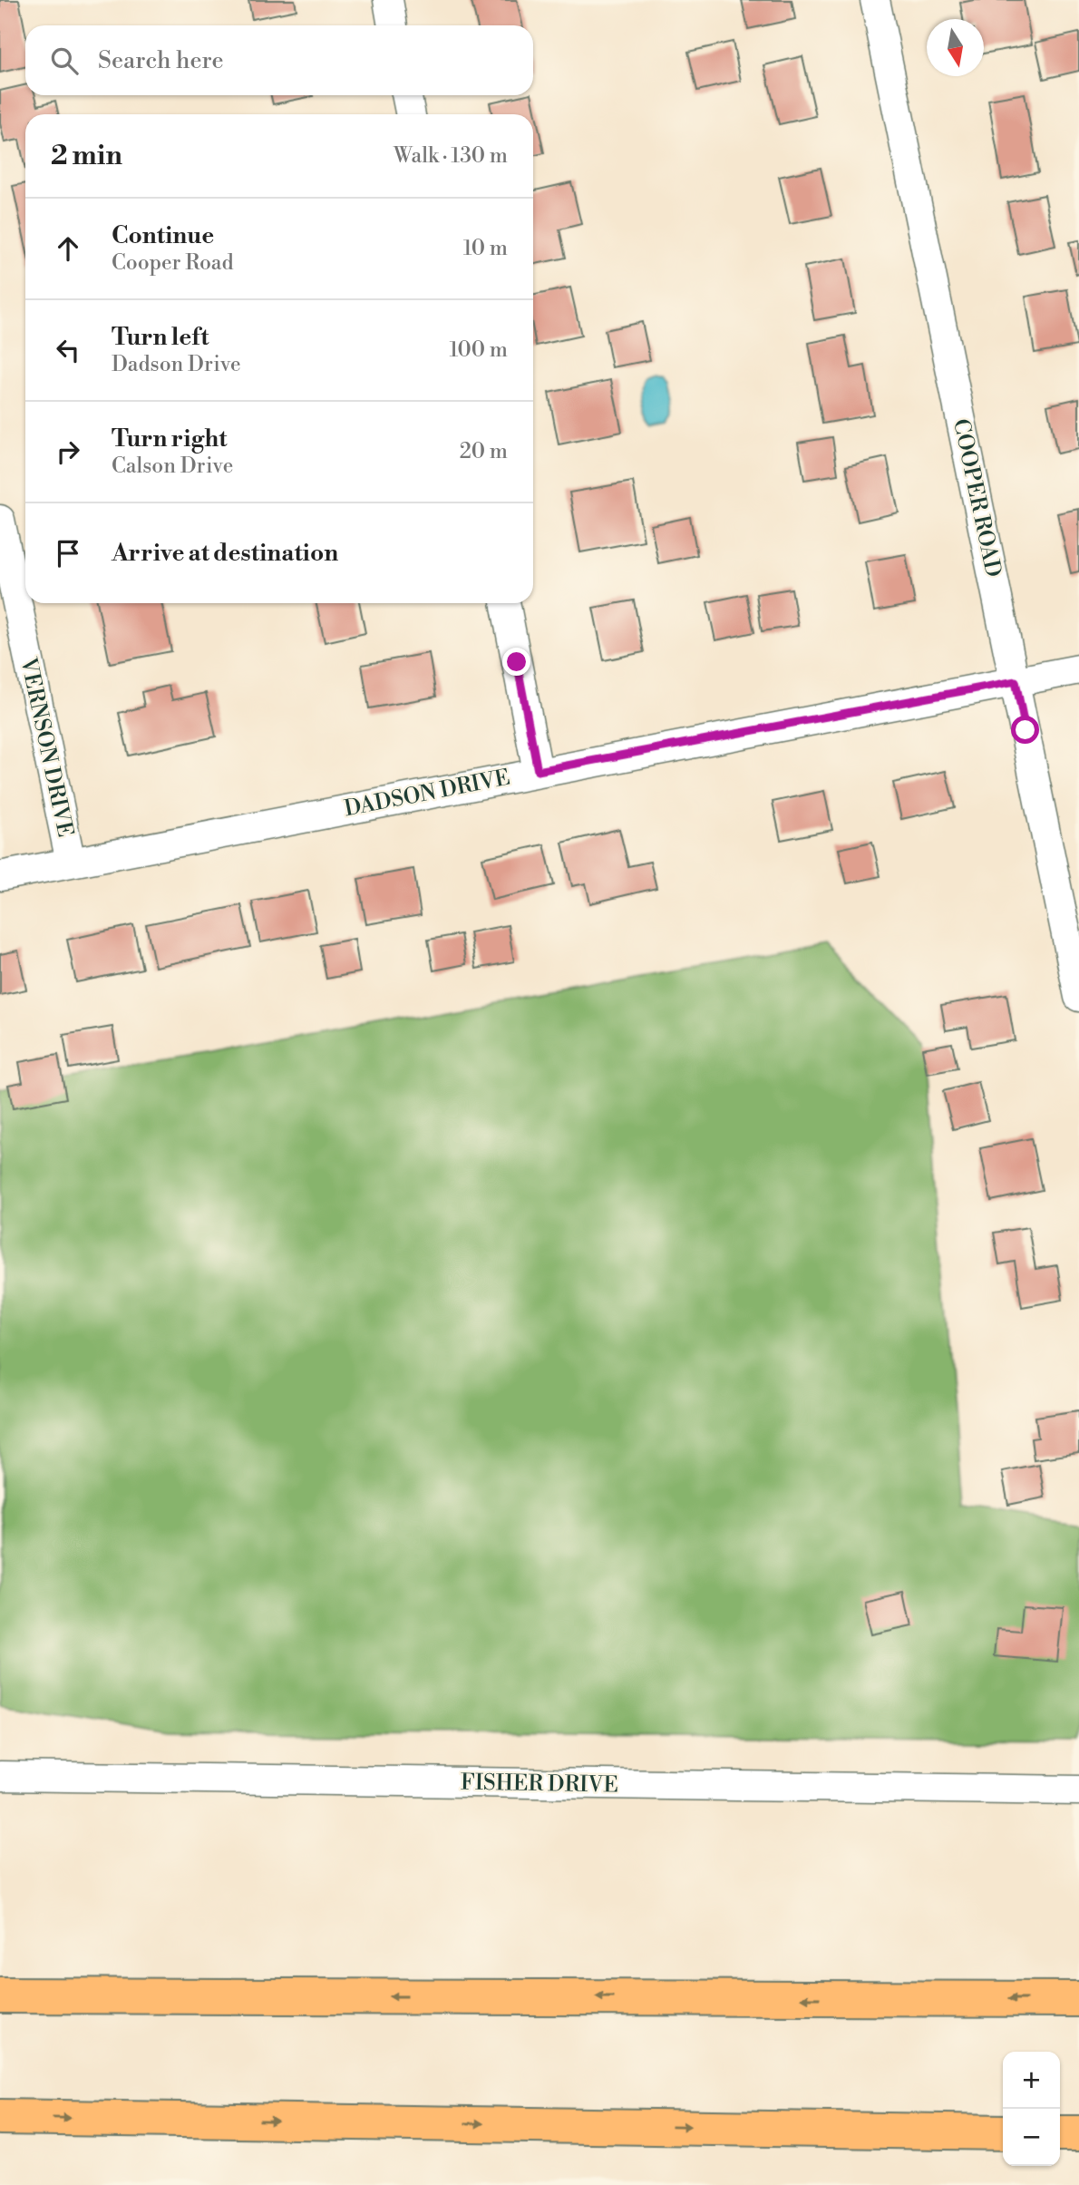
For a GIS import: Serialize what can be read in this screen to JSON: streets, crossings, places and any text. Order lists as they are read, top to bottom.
{
  "streets": {
    "street": [
      "COOPER ROAD",
      "VERNSON DRIVE",
      "DADSON DRIVE",
      "FISHER DRIVE"
    ]
  },
  "crossings": [
    ["COOPER ROAD", "DADSON DRIVE"],
    ["VERNSON DRIVE", "DADSON DRIVE"]
  ],
  "north": "bottom",
  "page": {
    "search": "Search here",
    "heading": ["2 min", "Walk · 130 m"],
    "list": [
      ["Continue", "Cooper Road", "10 m"],
      ["Turn left", "Dadson Drive", "100 m"],
      ["Turn right", "Calson Drive", "20 m"],
      "Arrive at destination"
    ],
    "map_buttons": ["+", "−"]
  }
}
